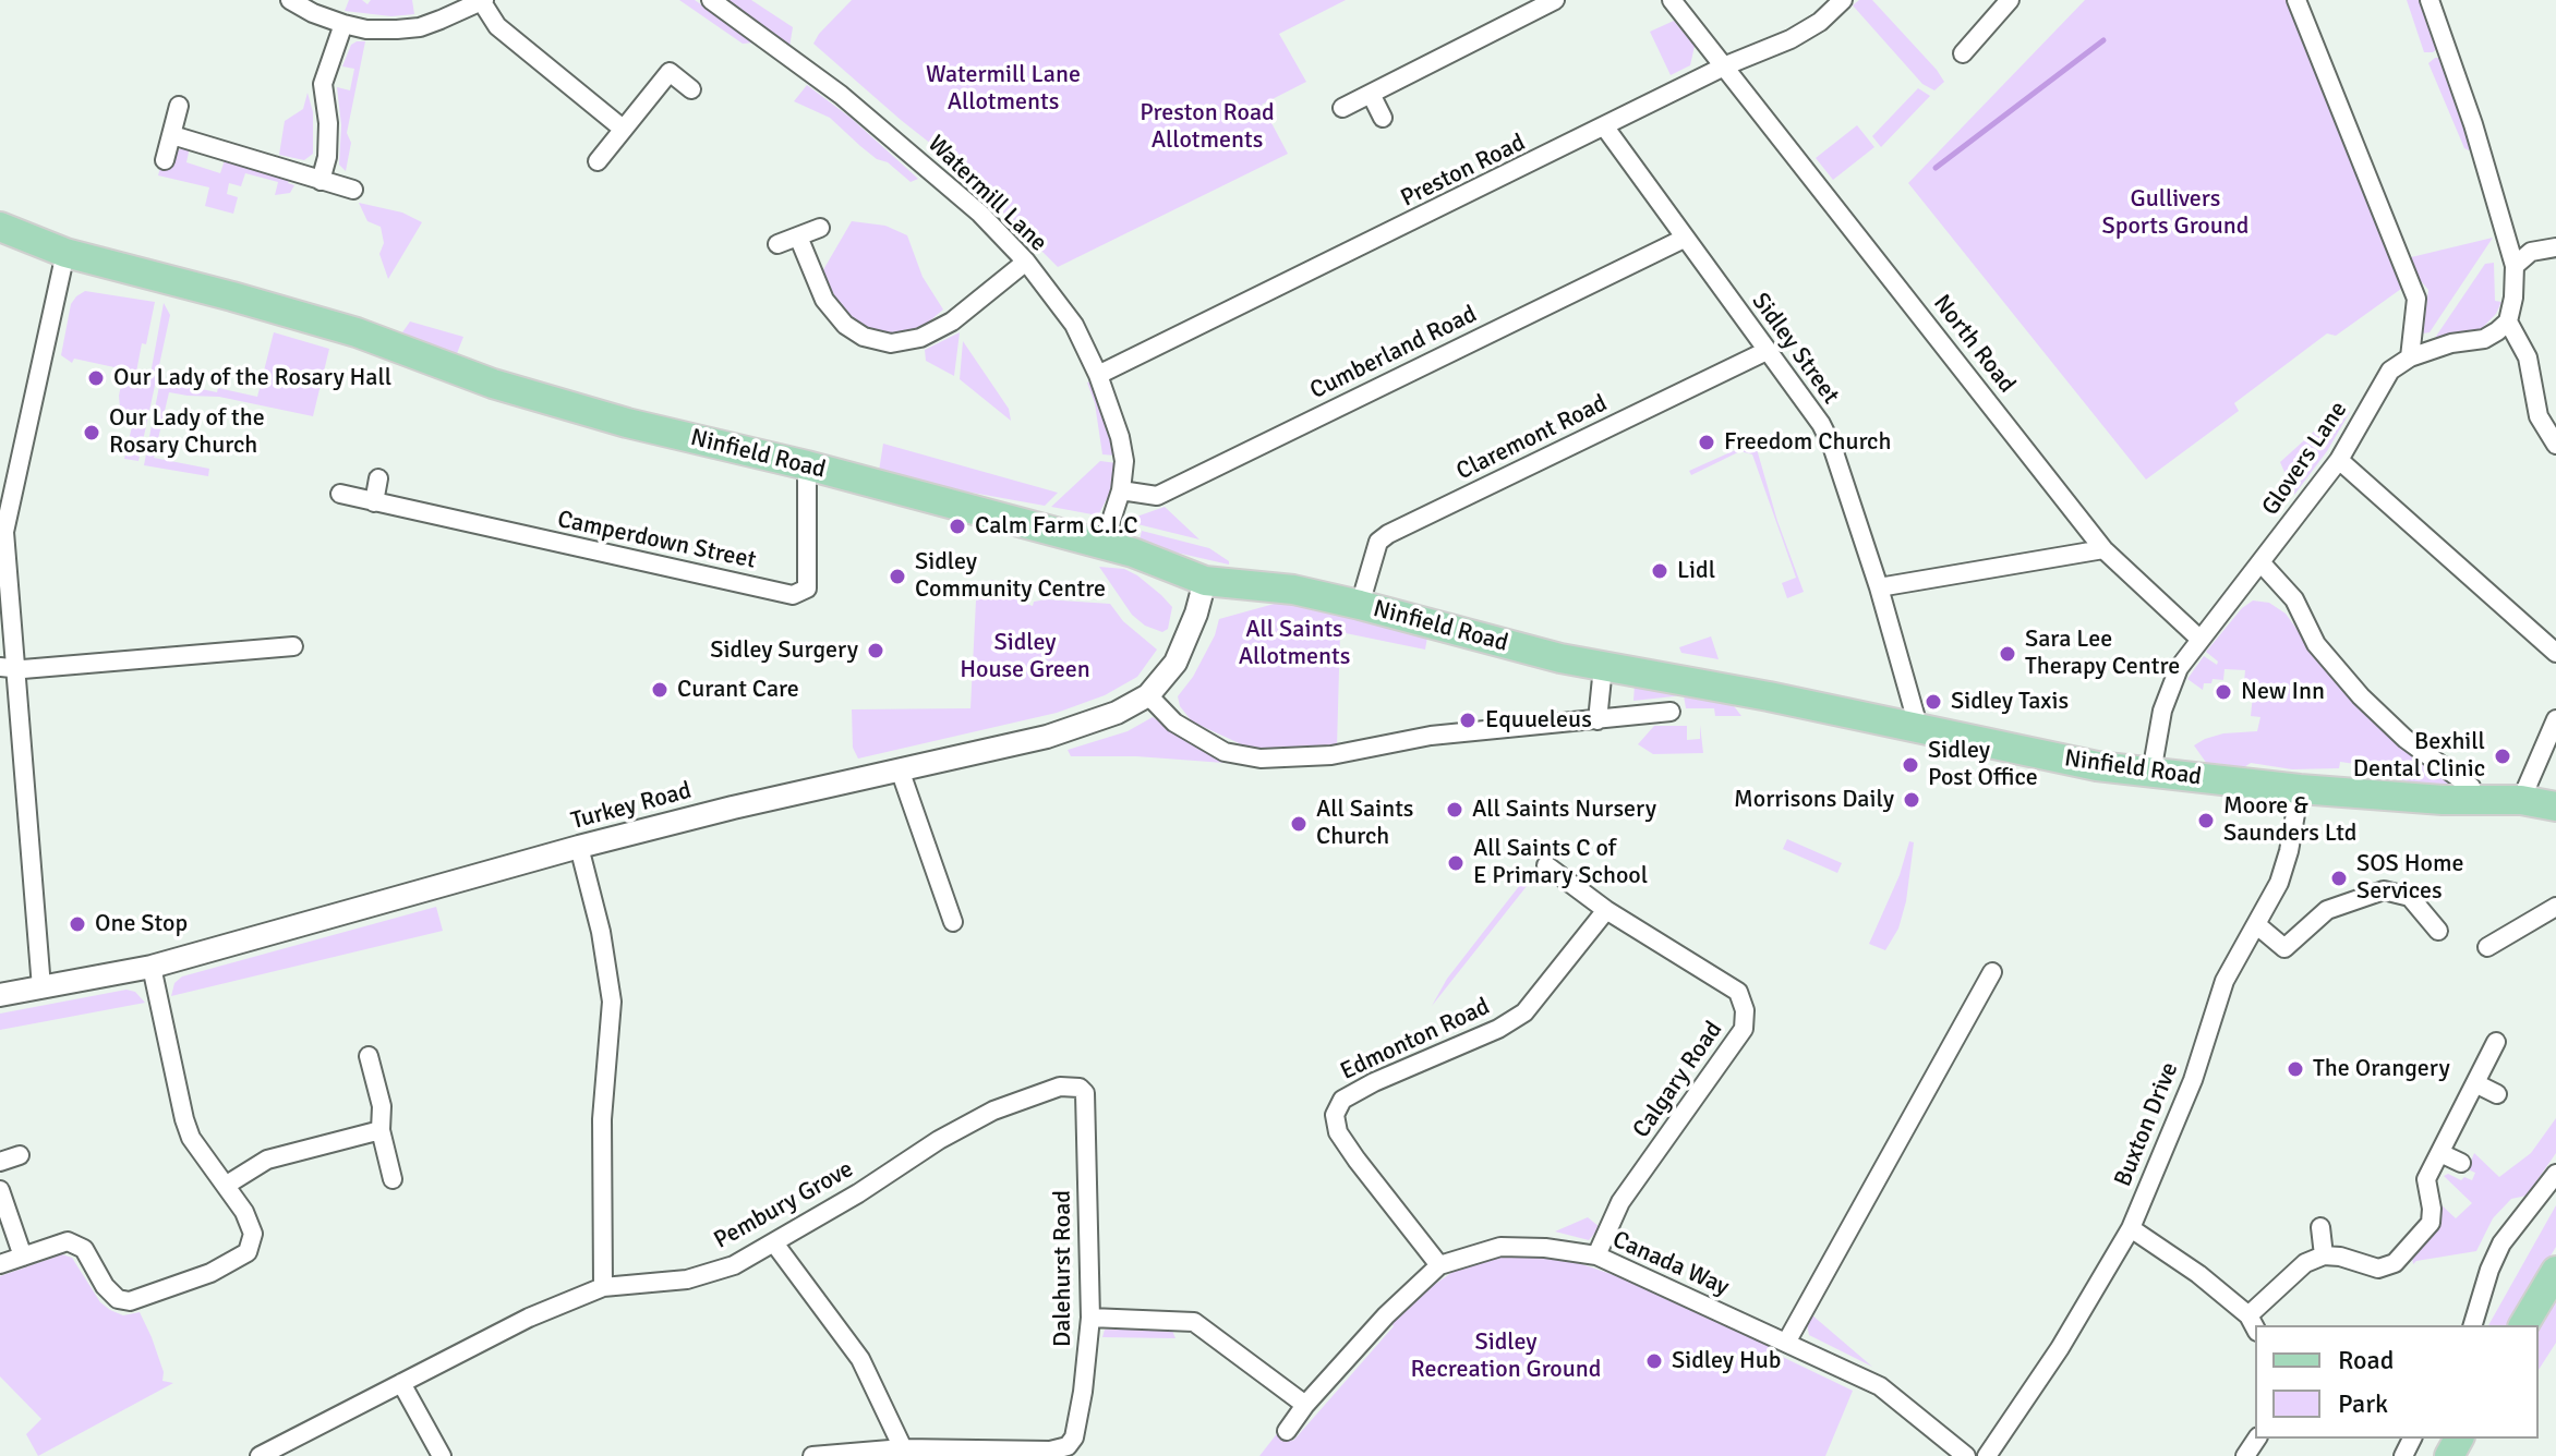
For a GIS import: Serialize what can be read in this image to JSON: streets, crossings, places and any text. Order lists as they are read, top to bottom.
{
  "streets": {
    "main road": ["Ninfield Road"],
    "street": [
      "Preston Road",
      "Watermill Lane",
      "North Road",
      "Sidley Street",
      "Cumberland Road",
      "Claremont Road",
      "Glovers Lane",
      "Camperdown Street",
      "Turkey Road",
      "Edmonton Road",
      "Calgary Road",
      "Buxton Drive",
      "Pembury Grove",
      "Canada Way",
      "Dalehurst Road"
    ]
  },
  "crossings": [
    ["Preston Road", "Watermill Lane"],
    ["Preston Road", "North Road"],
    ["Preston Road", "Sidley Street"],
    ["Watermill Lane", "Cumberland Road"],
    ["Watermill Lane", "Ninfield Road"],
    ["North Road", "Glovers Lane"],
    ["Sidley Street", "Cumberland Road"],
    ["Sidley Street", "Claremont Road"],
    ["Sidley Street", "Ninfield Road"],
    ["Claremont Road", "Ninfield Road"],
    ["Ninfield Road", "Glovers Lane"],
    ["Ninfield Road", "Camperdown Street"],
    ["Ninfield Road", "Turkey Road"],
    ["Ninfield Road", "Buxton Drive"],
    ["Edmonton Road", "Calgary Road"],
    ["Edmonton Road", "Canada Way"],
    ["Calgary Road", "Canada Way"],
    ["Pembury Grove", "Dalehurst Road"]
  ],
  "parks": [
    "Watermill Lane Allotments",
    "Preston Road Allotments",
    "Gullivers Sports Ground",
    "All Saints Allotments",
    "Sidley House Green",
    "Sidley Recreation Ground"
  ],
  "places": [
    "Our Lady of the Rosary Hall",
    "Our Lady of the Rosary Church",
    "Freedom Church",
    "Calm Farm C.I.C",
    "Lidl",
    "Sidley Community Centre",
    "Sidley Surgery",
    "Sara Lee Therapy Centre",
    "Curant Care",
    "New Inn",
    "Sidley Taxis",
    "Equueleus",
    "Bexhill Dental Clinic",
    "Sidley Post Office",
    "Morrisons Daily",
    "All Saints Nursery",
    "Moore & Saunders Ltd",
    "All Saints Church",
    "All Saints C of E Primary School",
    "SOS Home Services",
    "One Stop",
    "The Orangery",
    "Sidley Hub"
  ],
  "legend": ["Road", "Park"]
}
